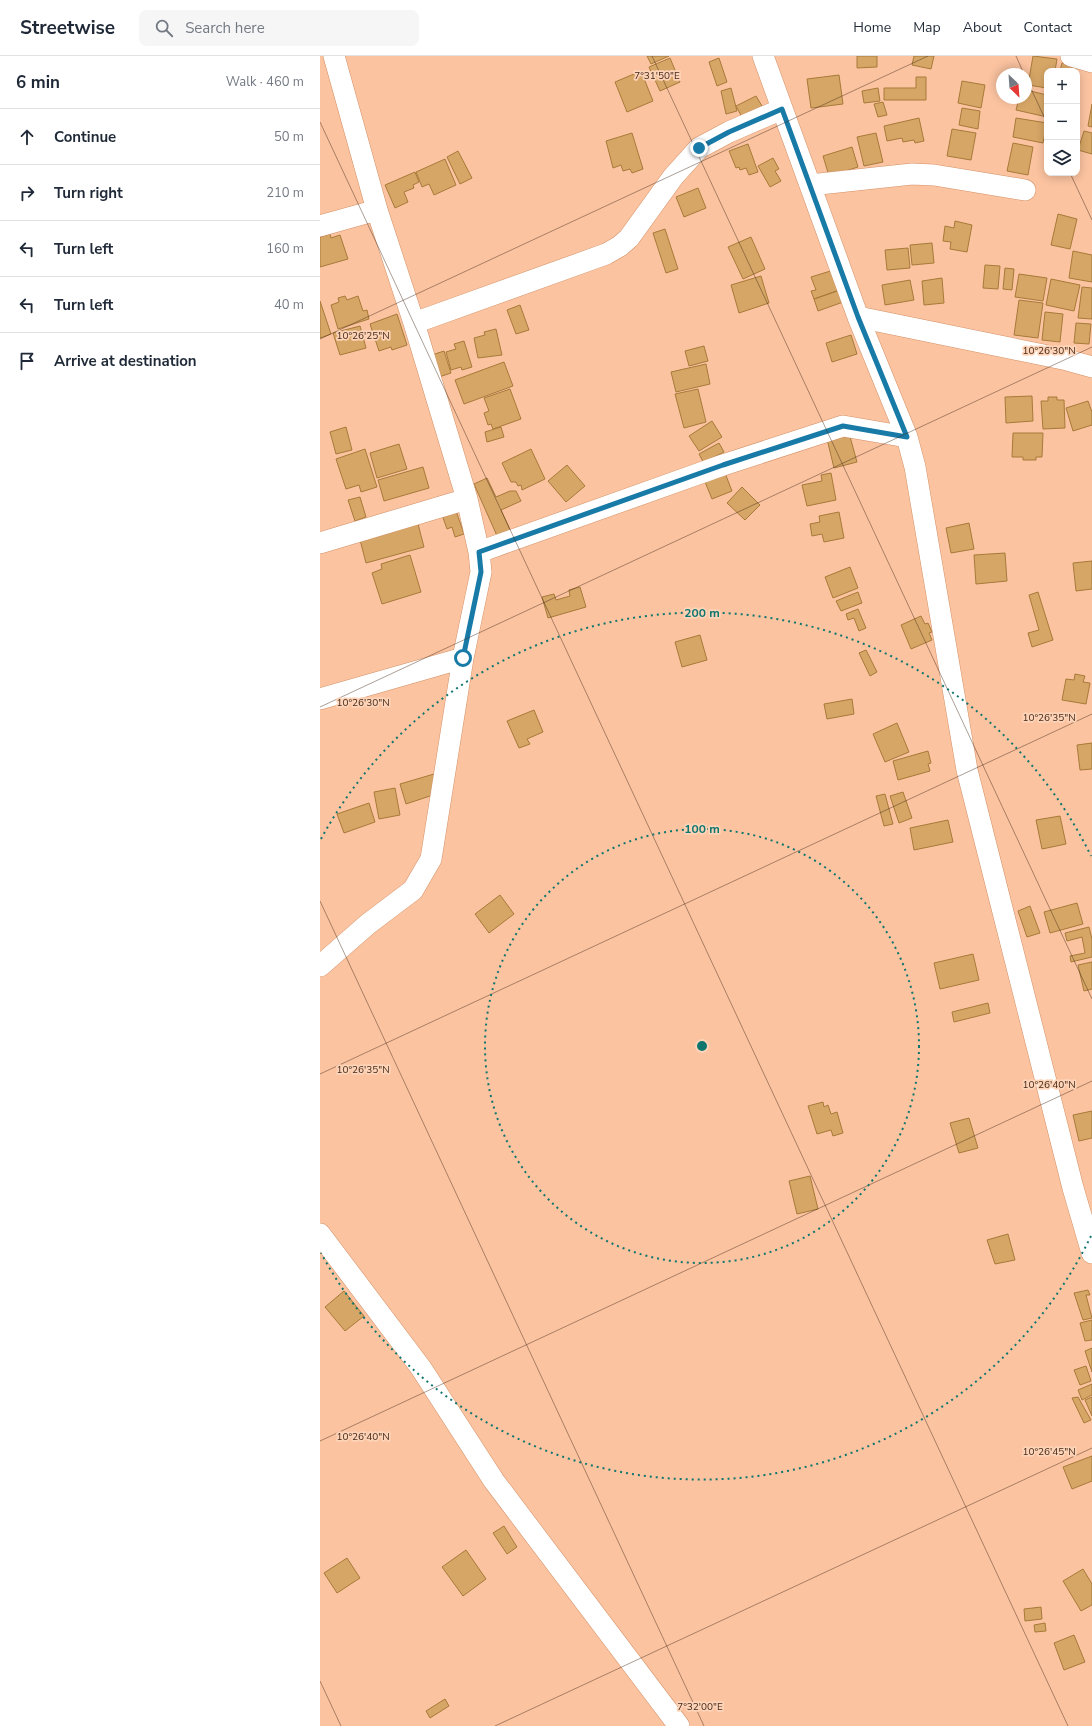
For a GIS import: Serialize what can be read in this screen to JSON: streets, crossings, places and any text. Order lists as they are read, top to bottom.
{
  "north": "bottom right",
  "page": {
    "header": "Streetwise",
    "search": "Search here",
    "nav": [
      "Home",
      "Map",
      "About",
      "Contact"
    ],
    "heading": ["6 min", "Walk · 460 m"],
    "map_buttons": ["+", "−"],
    "list": [
      ["Continue", "50 m"],
      ["Turn right", "210 m"],
      ["Turn left", "160 m"],
      ["Turn left", "40 m"],
      "Arrive at destination"
    ]
  },
  "coordinates": [
    "7°31'50\"E",
    "10°26'25\"N",
    "10°26'30\"N",
    "10°26'35\"N",
    "10°26'40\"N",
    "10°26'45\"N",
    "7°32'00\"E"
  ],
  "rings": ["200 m", "100 m"]
}
